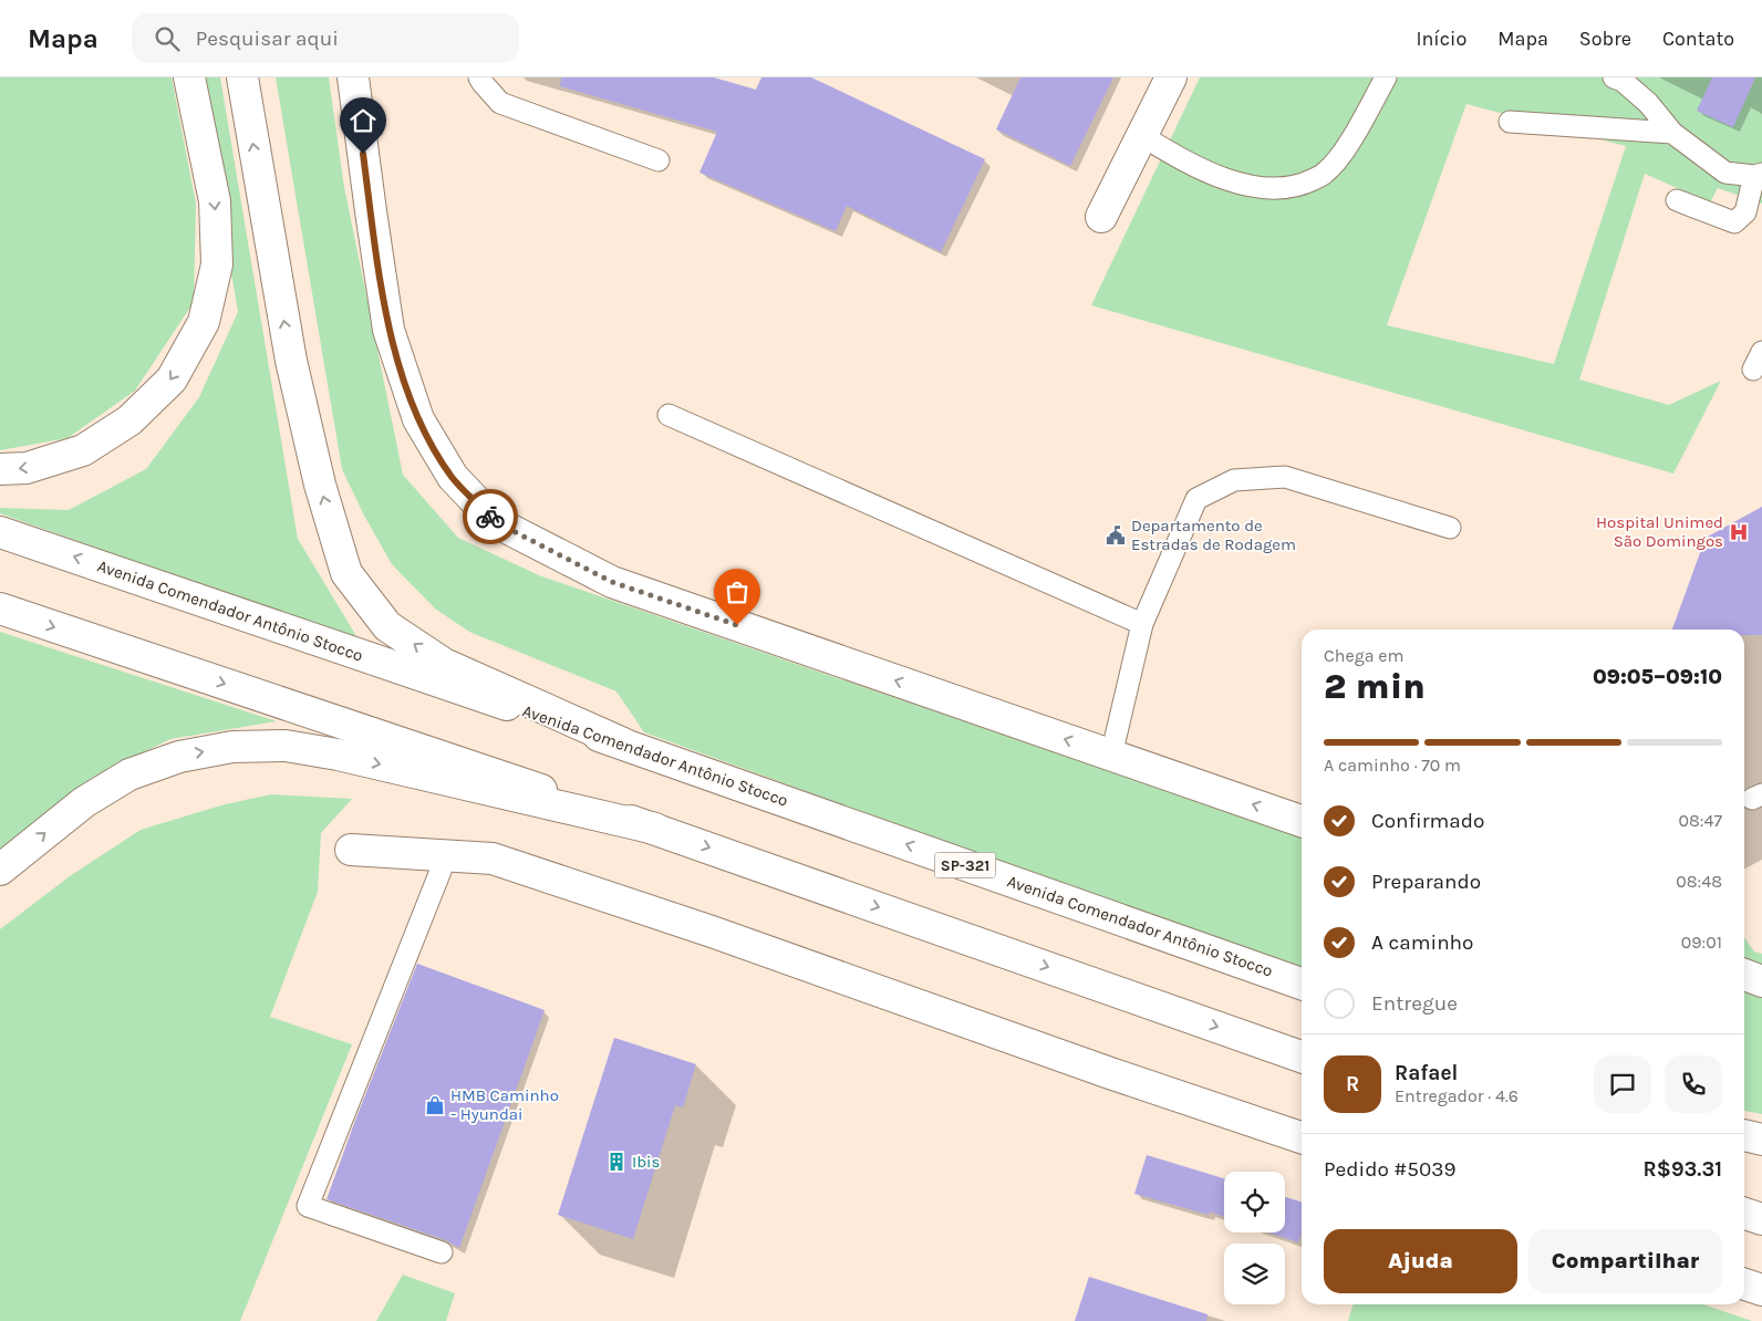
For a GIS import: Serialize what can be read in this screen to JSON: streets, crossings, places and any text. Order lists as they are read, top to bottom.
{
  "streets": {
    "main road": ["Avenida Comendador Antônio Stocco", "SP-321"]
  },
  "places": {
    "hospital": ["Hospital Unimed São Domingos"],
    "public building": ["Departamento de Estradas de Rodagem"],
    "shop": ["HMB Caminho - Hyundai"],
    "building": ["Ibis"]
  },
  "page": {
    "header": "Mapa",
    "search": "Pesquisar aqui",
    "nav": [
      "Início",
      "Mapa",
      "Sobre",
      "Contato"
    ],
    "heading": ["2 min", "Chega em", "09:05–09:10"],
    "panel": [
      "Rafael",
      "Entregador · 4.6",
      "Pedido #5039",
      "R$93.31"
    ],
    "bar": "A caminho · 70 m",
    "list": [
      ["Confirmado", "08:47"],
      ["Preparando", "08:48"],
      ["A caminho", "09:01"],
      "Entregue"
    ],
    "round": "R",
    "buttons": ["Ajuda", "Compartilhar"]
  }
}
